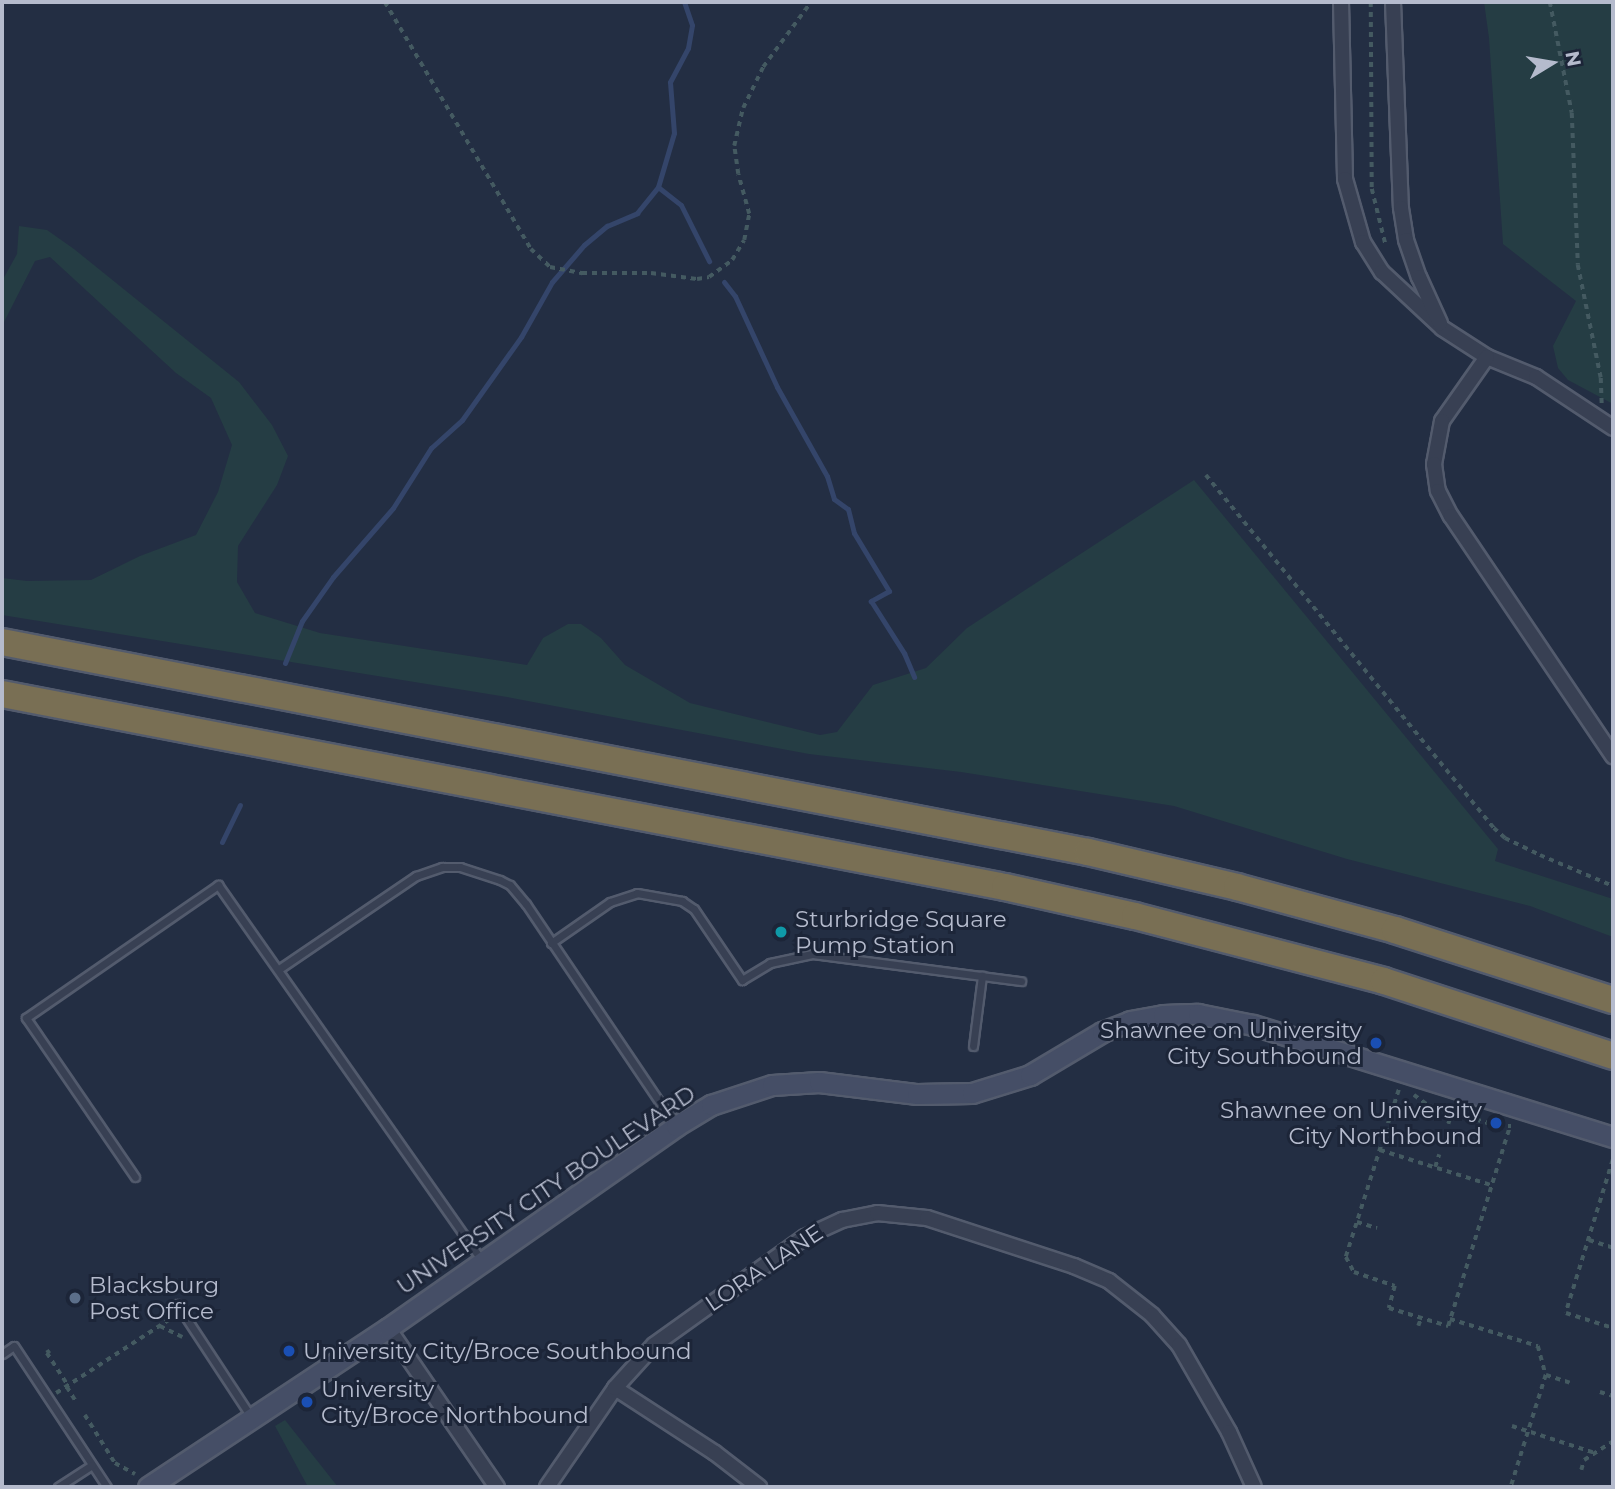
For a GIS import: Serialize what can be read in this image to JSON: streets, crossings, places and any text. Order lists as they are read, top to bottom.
{
  "streets": {
    "main road": ["UNIVERSITY CITY BOULEVARD"],
    "street": ["LORA LANE"]
  },
  "places": [
    "Sturbridge Square Pump Station",
    "Shawnee on University City Southbound",
    "Shawnee on University City Northbound",
    "Blacksburg Post Office",
    "University City/Broce Southbound",
    "University City/Broce Northbound"
  ],
  "north": "right"
}
